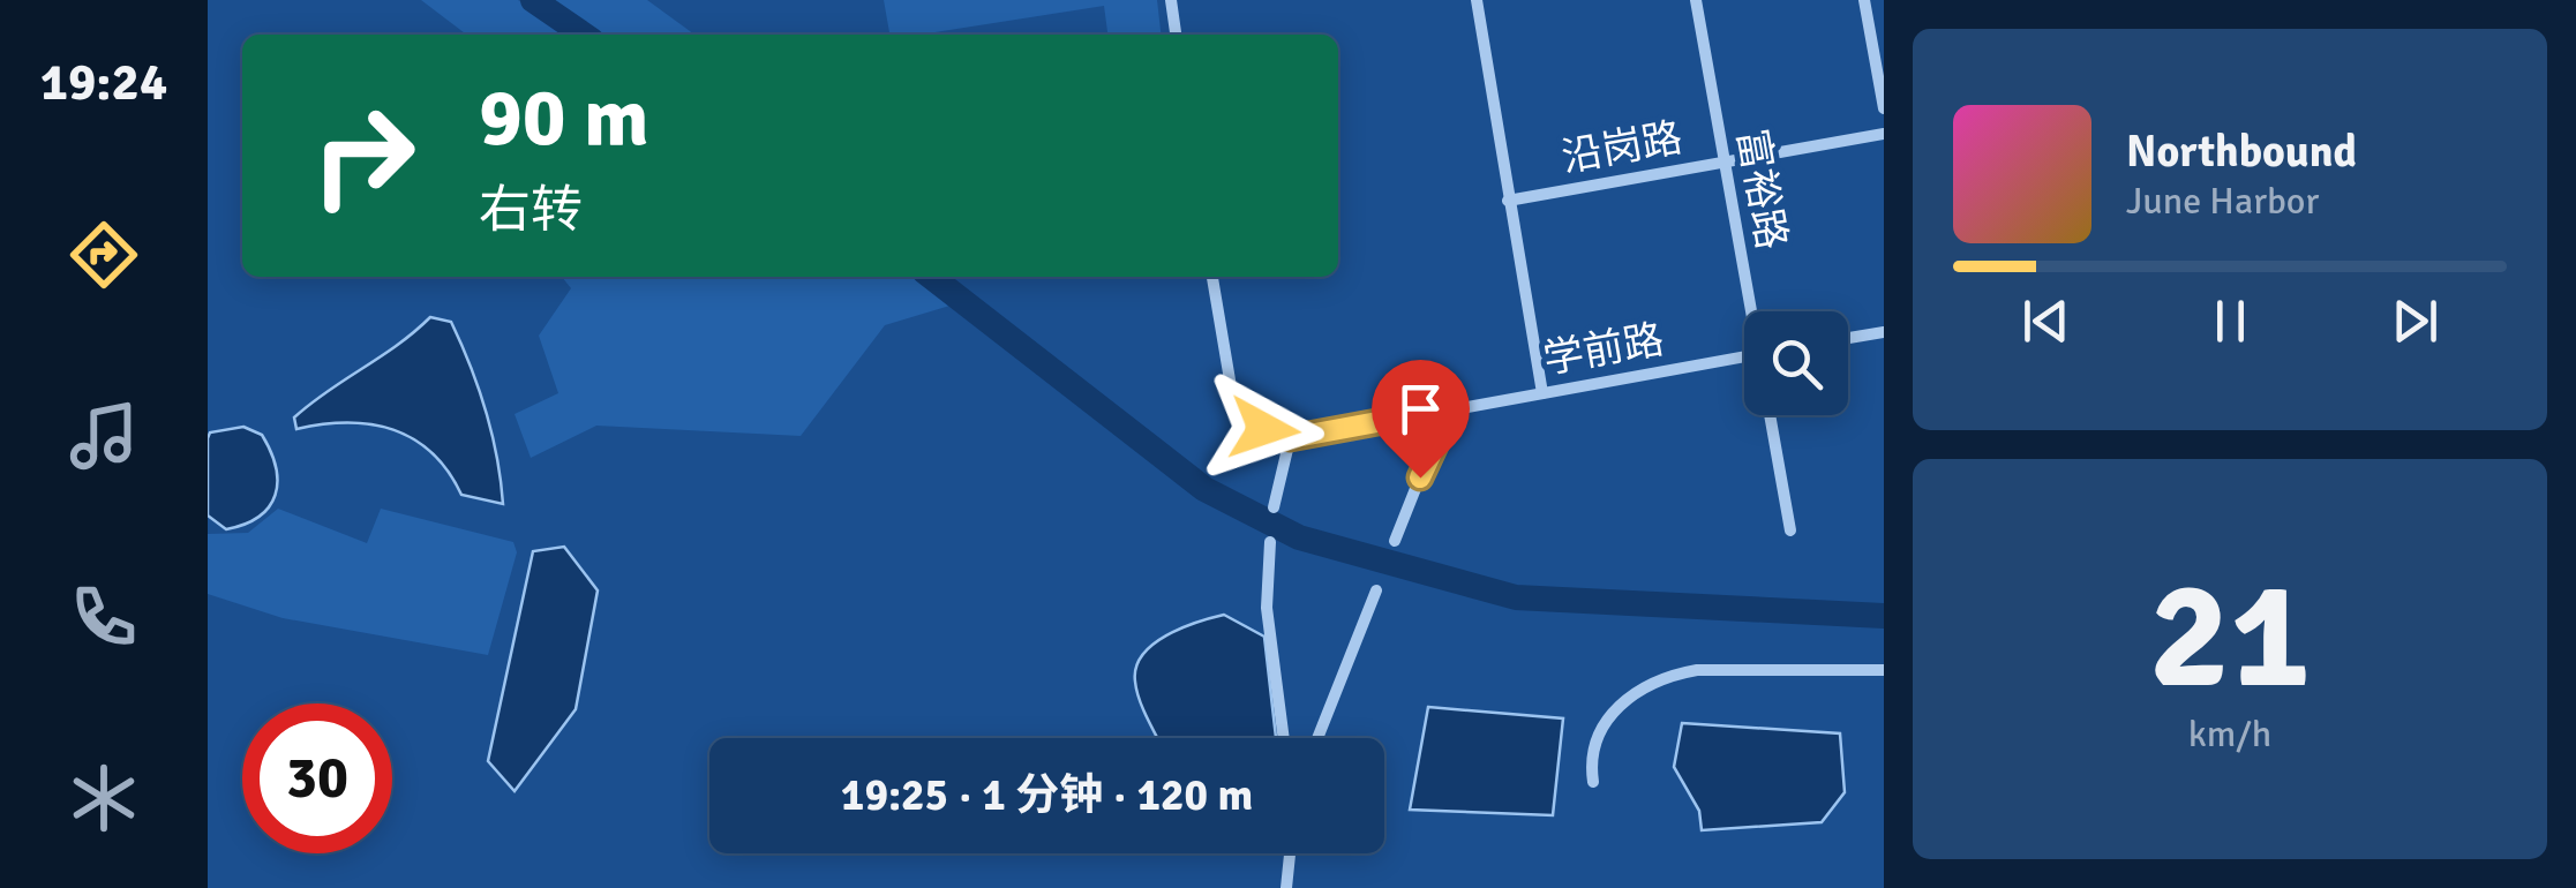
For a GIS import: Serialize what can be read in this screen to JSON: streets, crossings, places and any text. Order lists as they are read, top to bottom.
{
  "streets": {
    "street": ["沿岗路", "富裕路", "学前路"]
  },
  "crossings": [
    ["沿岗路", "富裕路"]
  ],
  "page": {
    "tabs": "19:24",
    "turn": ["90 m", "右转"],
    "song": ["Northbound", "June Harbor"],
    "tile": ["21", "km/h"],
    "limit": "30",
    "trip": "19:25 · 1 分钟 · 120 m"
  }
}
